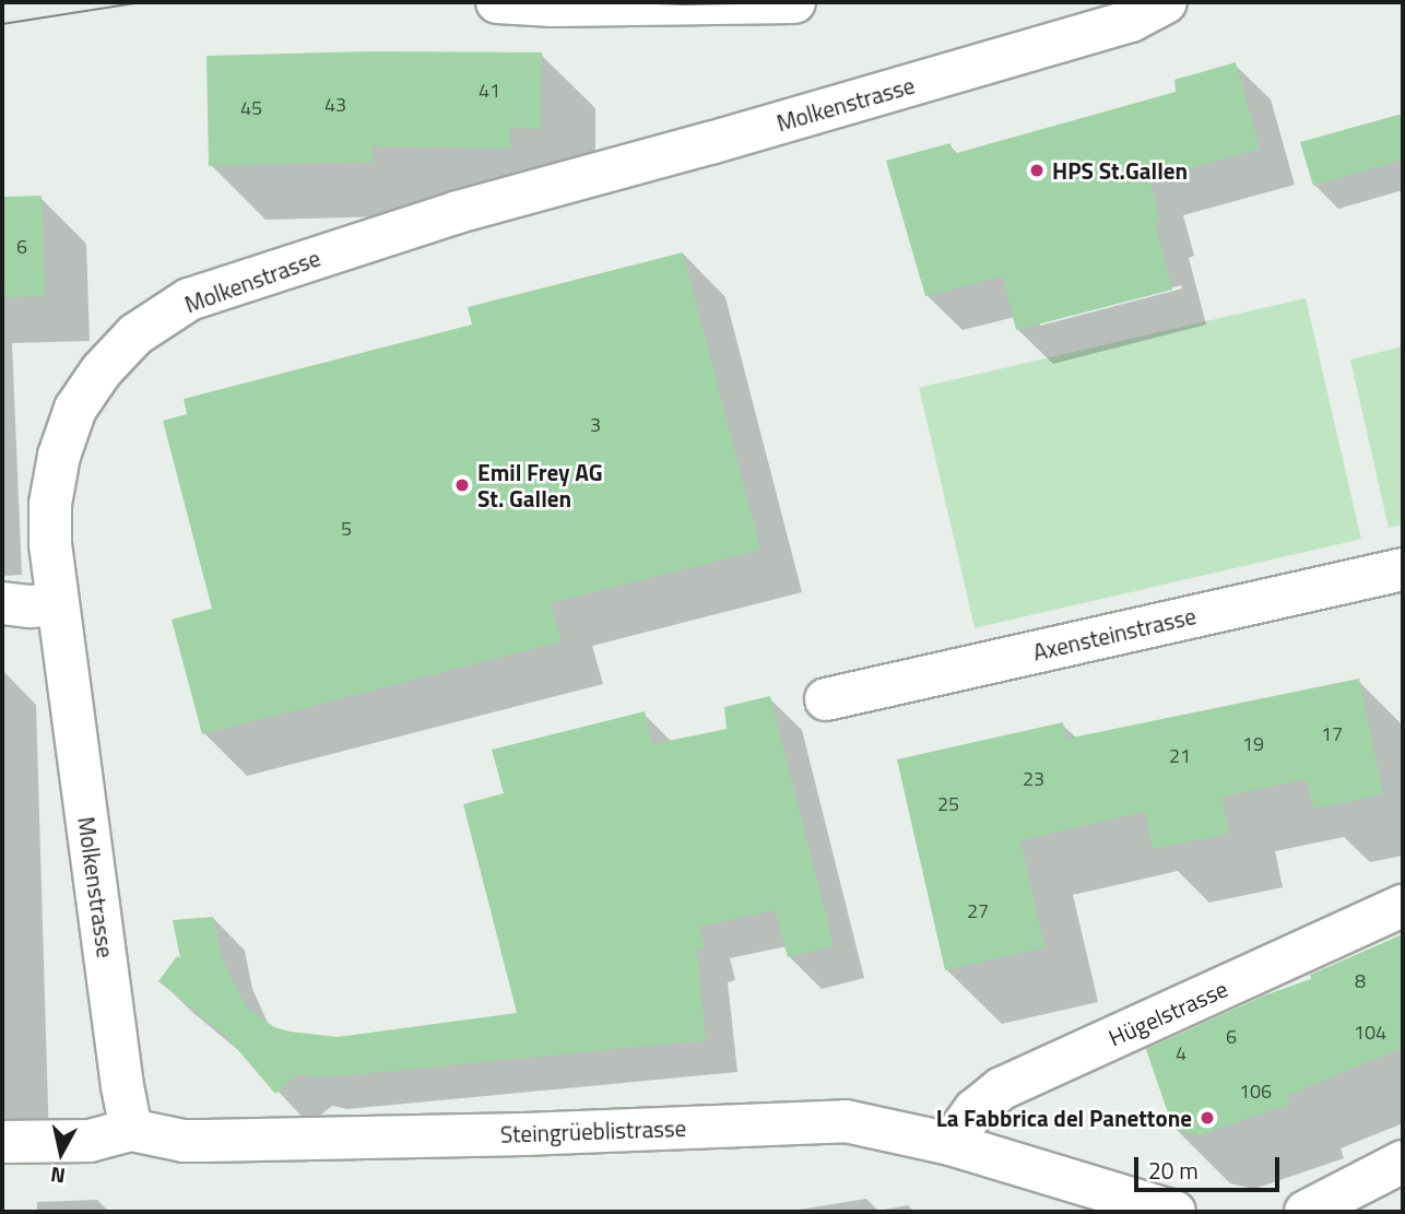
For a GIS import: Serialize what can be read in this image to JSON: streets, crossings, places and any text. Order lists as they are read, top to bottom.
{
  "streets": {
    "street": [
      "Molkenstrasse",
      "Axensteinstrasse",
      "Hügelstrasse",
      "Steingrüeblistrasse"
    ]
  },
  "crossings": [
    ["Molkenstrasse", "Steingrüeblistrasse"],
    ["Hügelstrasse", "Steingrüeblistrasse"]
  ],
  "places": ["HPS St.Gallen", "Emil Frey AG St. Gallen", "La Fabbrica del Panettone"],
  "house_numbers": [
    "41",
    "43",
    "45",
    "6",
    "3",
    "5",
    "17",
    "19",
    "21",
    "23",
    "25",
    "27",
    "8",
    "104",
    "6",
    "4",
    "106"
  ],
  "scale_bar": "20 m",
  "north": "bottom"
}
